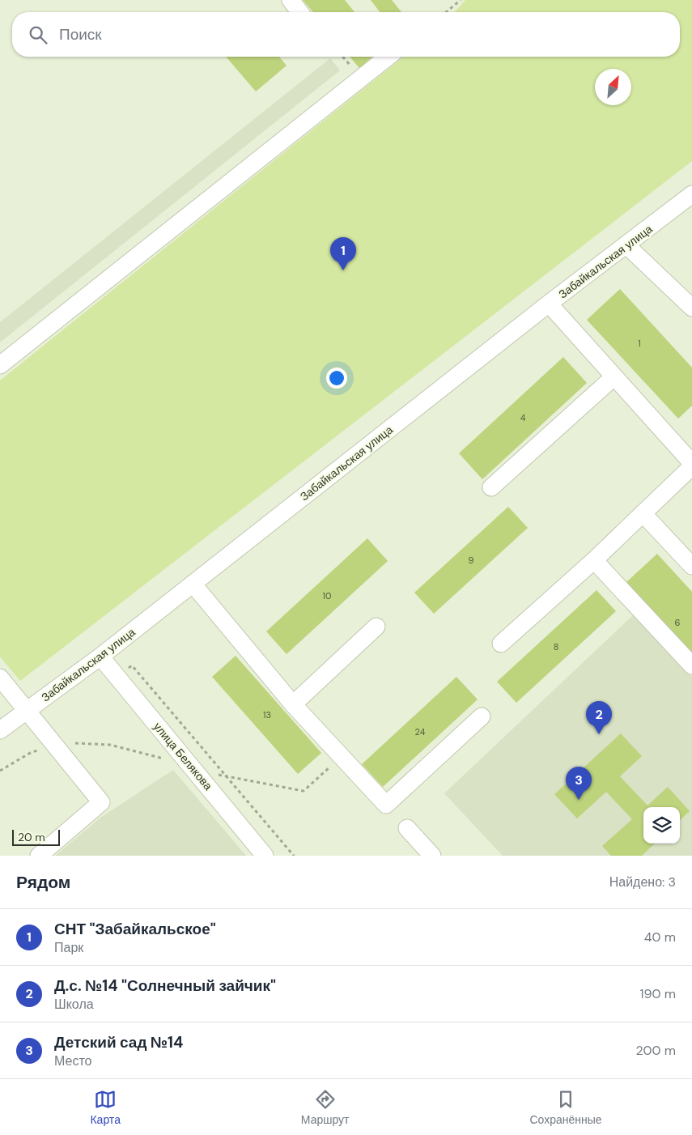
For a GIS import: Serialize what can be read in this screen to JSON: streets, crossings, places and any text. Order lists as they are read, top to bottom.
{
  "streets": {
    "street": ["Забайкальская улица", "улица Белякова"]
  },
  "crossings": [
    ["Забайкальская улица", "улица Белякова"]
  ],
  "house_numbers": [
    "1",
    "4",
    "9",
    "10",
    "6",
    "8",
    "13",
    "24"
  ],
  "scale_bar": "20 m",
  "north": "top right",
  "page": {
    "search": "Поиск",
    "pins": ["1", "2", "3"],
    "scale": "20 m",
    "heading": ["Рядом", "Найдено: 3"],
    "list": [
      {
        "mark": "1",
        "name": "СНТ \"Забайкальское\"",
        "note": "Парк",
        "value": "40 m"
      },
      {
        "mark": "2",
        "name": "Д.с. №14 \"Солнечный зайчик\"",
        "note": "Школа",
        "value": "190 m"
      },
      {
        "mark": "3",
        "name": "Детский сад №14",
        "note": "Место",
        "value": "200 m"
      }
    ],
    "nav": ["Карта", "Маршрут", "Сохранённые"]
  }
}
